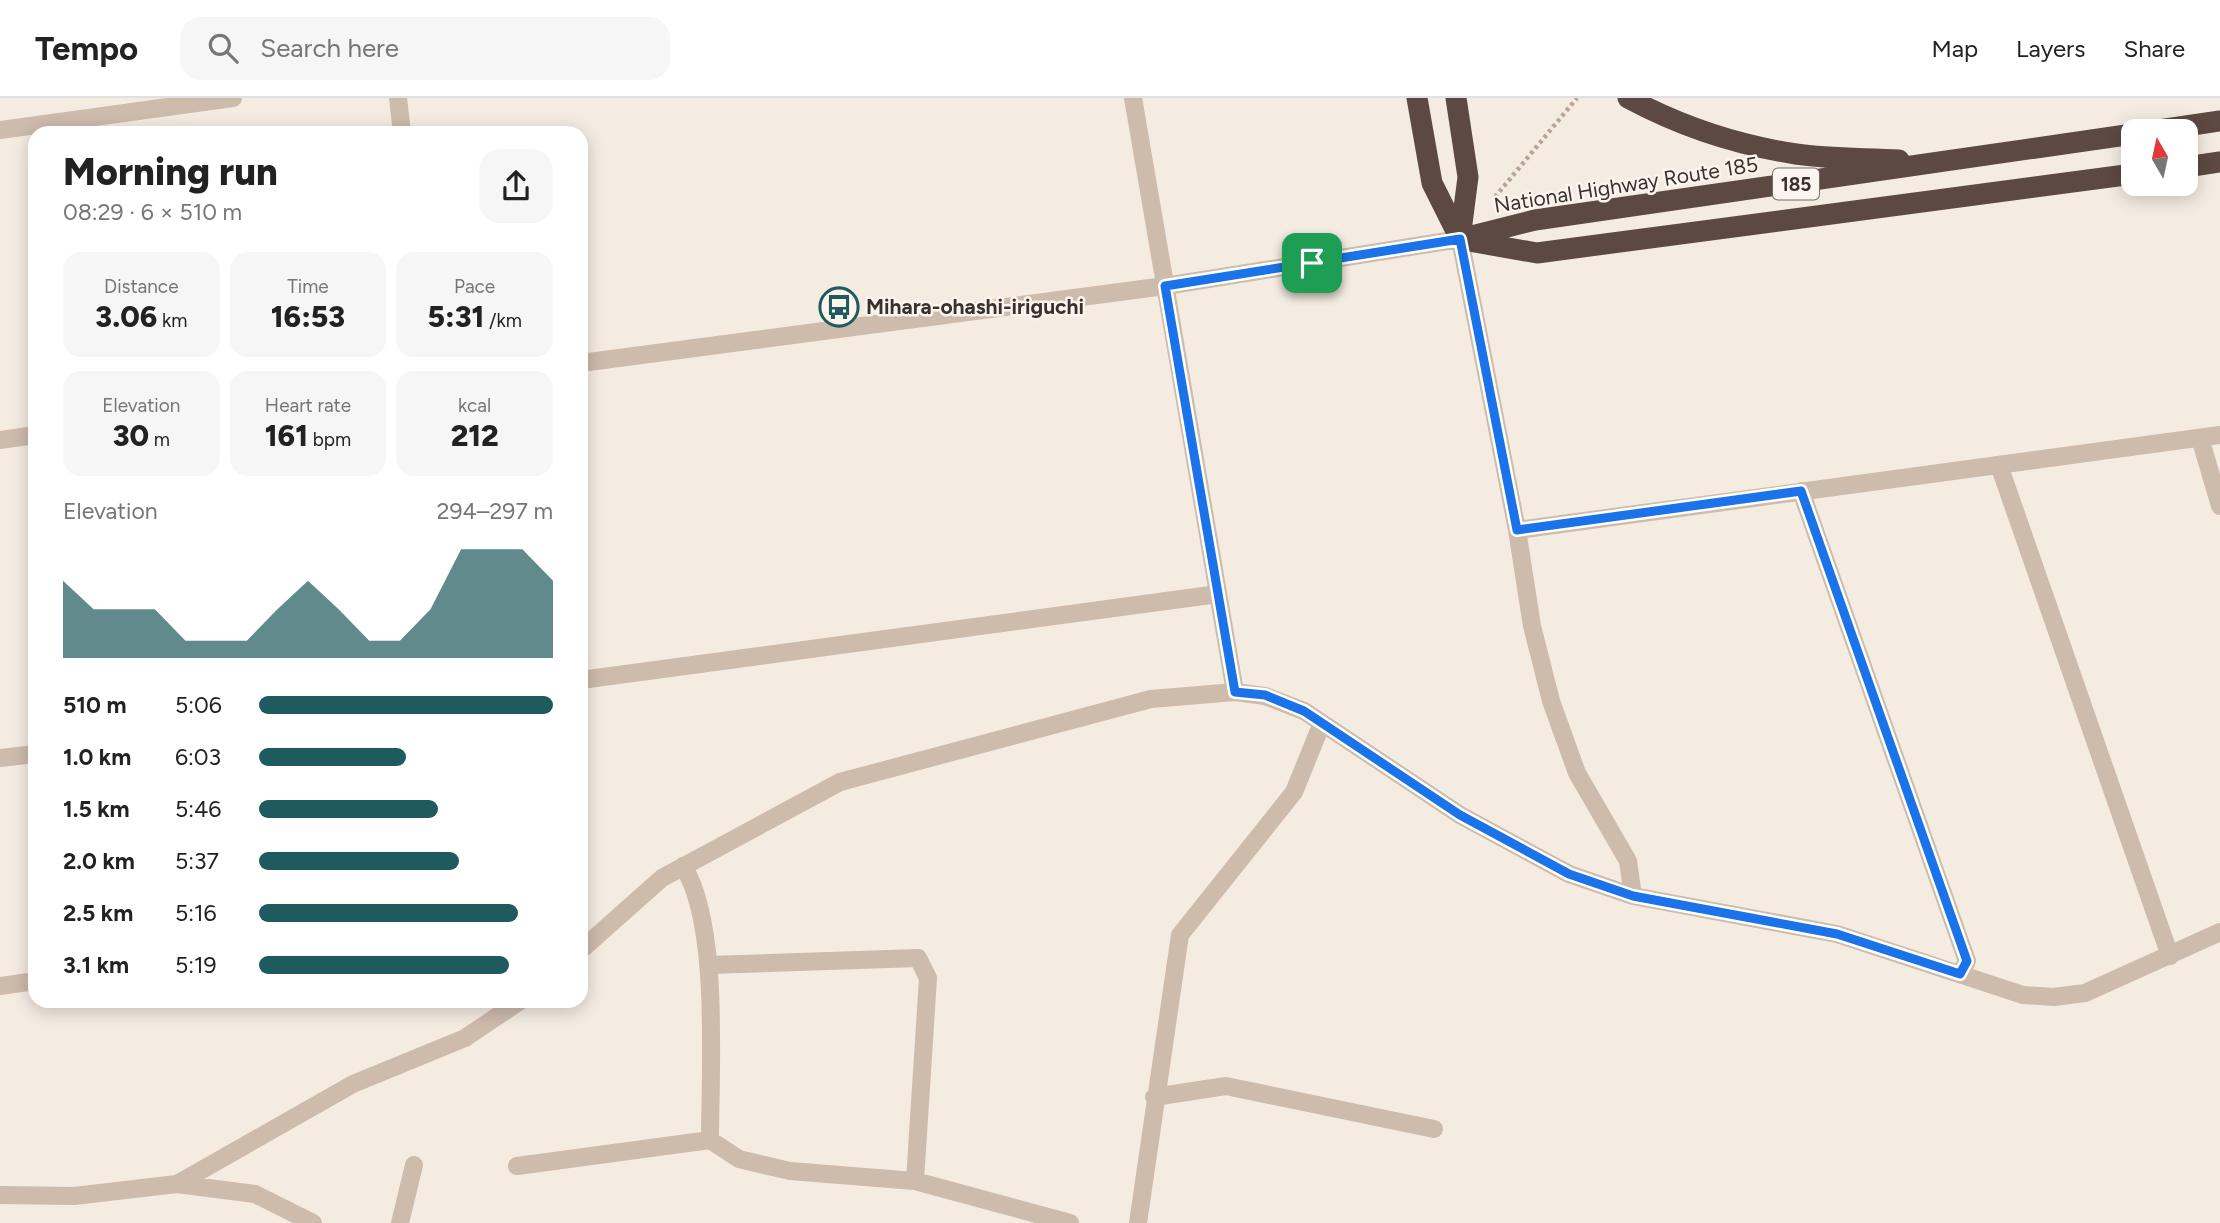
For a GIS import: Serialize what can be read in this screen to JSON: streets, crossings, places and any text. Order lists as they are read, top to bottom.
{
  "streets": {
    "highway": ["185", "National Highway Route 185"]
  },
  "crossings": [
    ["185", "National Highway Route 185"]
  ],
  "places": {
    "bus stop": ["Mihara-ohashi-iriguchi"]
  },
  "north": "top",
  "page": {
    "header": "Tempo",
    "search": "Search here",
    "nav": ["Map", "Layers", "Share"],
    "heading": ["Morning run", "08:29 · 6 × 510 m"],
    "stats": [
      ["Distance", "3.06 km"],
      ["Time", "16:53"],
      ["Pace", "5:31 /km"],
      ["Elevation", "30 m"],
      ["Heart rate", "161 bpm"],
      ["kcal", "212"]
    ],
    "chart": ["Elevation", "294–297 m"],
    "list": [
      {
        "name": "510 m",
        "note": "5:06"
      },
      {
        "name": "1.0 km",
        "note": "6:03"
      },
      {
        "name": "1.5 km",
        "note": "5:46"
      },
      {
        "name": "2.0 km",
        "note": "5:37"
      },
      {
        "name": "2.5 km",
        "note": "5:16"
      },
      {
        "name": "3.1 km",
        "note": "5:19"
      }
    ]
  }
}
